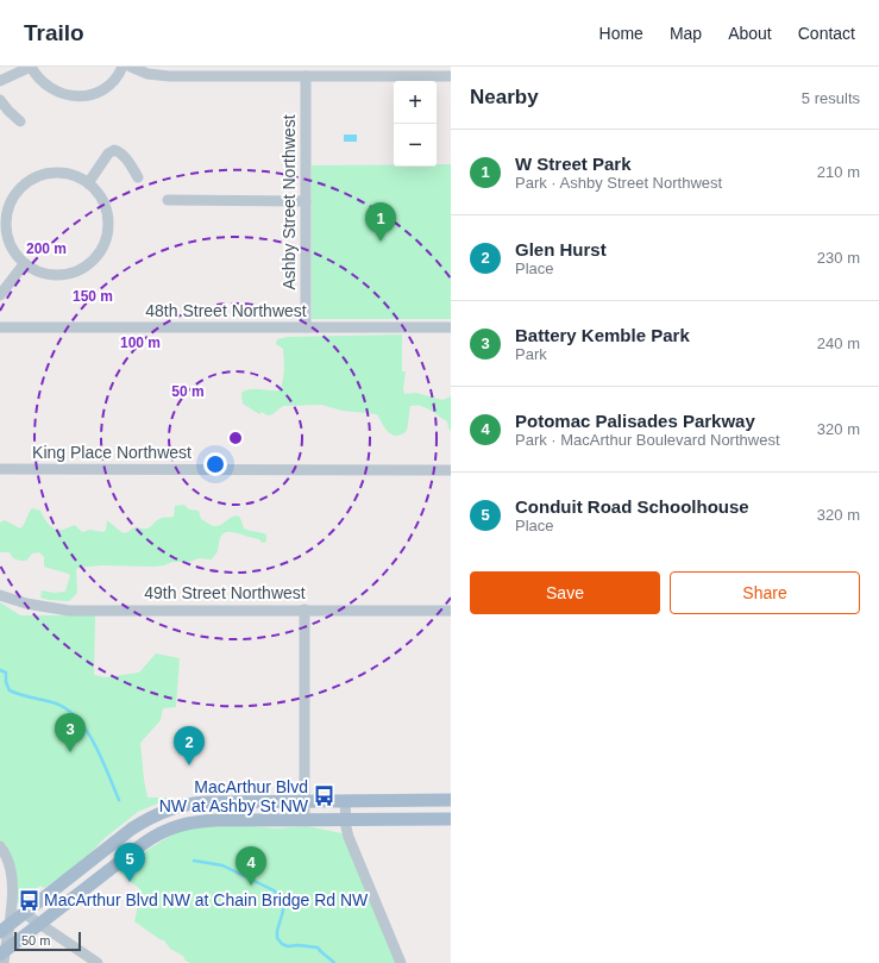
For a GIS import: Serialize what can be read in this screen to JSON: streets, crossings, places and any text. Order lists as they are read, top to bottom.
{
  "streets": {
    "street": [
      "Ashby Street Northwest",
      "48th Street Northwest",
      "King Place Northwest",
      "49th Street Northwest"
    ]
  },
  "crossings": [
    ["Ashby Street Northwest", "48th Street Northwest"]
  ],
  "places": {
    "bus stop": ["MacArthur Blvd NW at Ashby St NW", "MacArthur Blvd NW at Chain Bridge Rd NW"]
  },
  "scale_bar": "50 m",
  "page": {
    "header": "Trailo",
    "nav": [
      "Home",
      "Map",
      "About",
      "Contact"
    ],
    "heading": ["Nearby", "5 results"],
    "map_buttons": ["+", "−"],
    "list": [
      {
        "mark": "1",
        "name": "W Street Park",
        "note": "Park · Ashby Street Northwest",
        "value": "210 m"
      },
      {
        "mark": "2",
        "name": "Glen Hurst",
        "note": "Place",
        "value": "230 m"
      },
      {
        "mark": "3",
        "name": "Battery Kemble Park",
        "note": "Park",
        "value": "240 m"
      },
      {
        "mark": "4",
        "name": "Potomac Palisades Parkway",
        "note": "Park · MacArthur Boulevard Northwest",
        "value": "320 m"
      },
      {
        "mark": "5",
        "name": "Conduit Road Schoolhouse",
        "note": "Place",
        "value": "320 m"
      }
    ],
    "pins": [
      "1",
      "3",
      "2",
      "5",
      "4"
    ],
    "buttons": ["Save", "Share"],
    "scale": "50 m"
  },
  "rings": [
    "200 m",
    "150 m",
    "100 m",
    "50 m"
  ]
}
